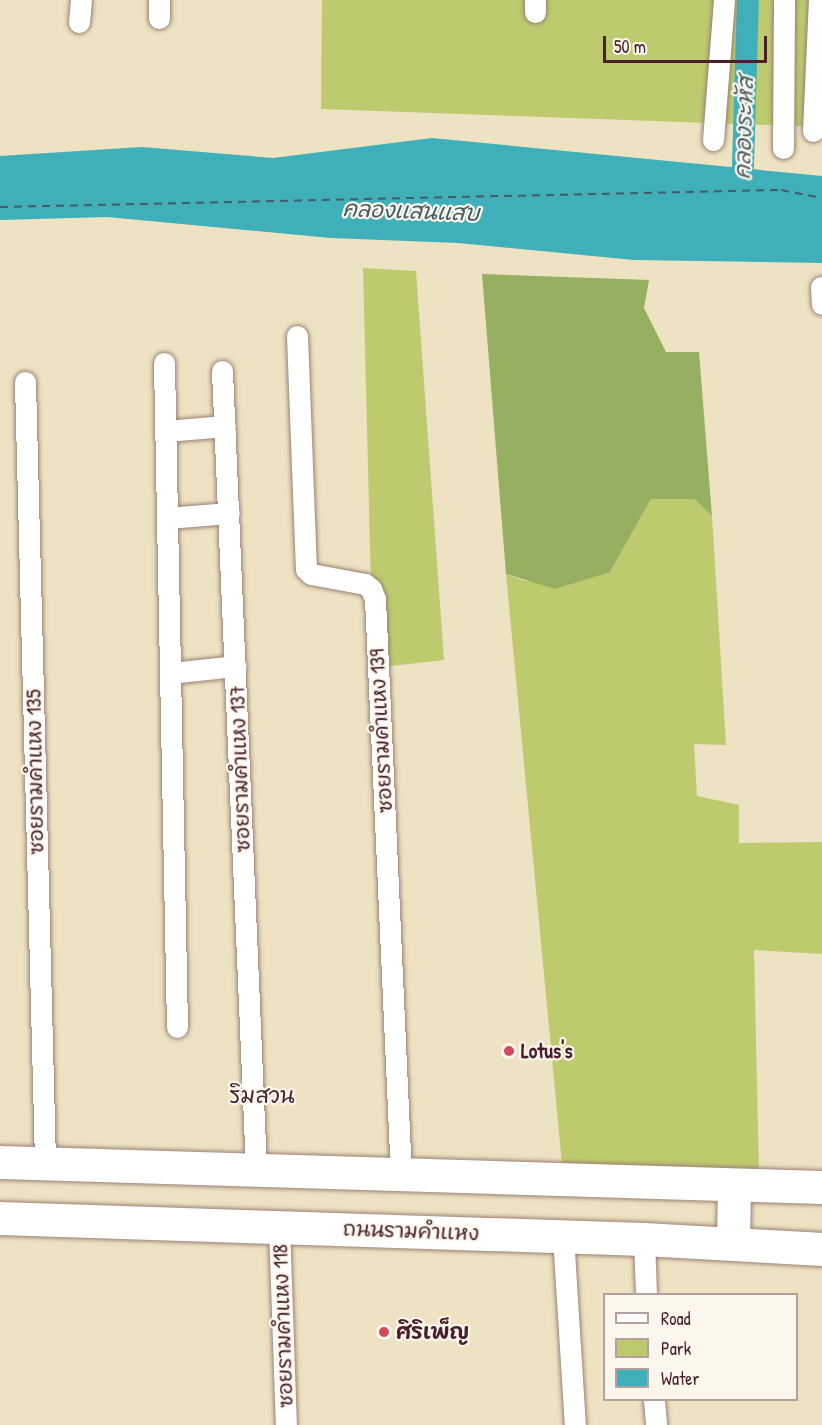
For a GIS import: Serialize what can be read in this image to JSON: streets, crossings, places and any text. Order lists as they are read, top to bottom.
{
  "streets": {
    "main road": ["ถนนรามคำแหง"],
    "street": [
      "ซอยรามคำแหง 139",
      "ซอยรามคำแหง 137",
      "ซอยรามคำแหง 135",
      "ซอยรามคำแหง 118"
    ]
  },
  "crossings": [
    ["ถนนรามคำแหง", "ซอยรามคำแหง 118"]
  ],
  "districts": ["ริมสวน"],
  "water": ["คลองระหัส", "คลองแสนแสบ"],
  "places": ["Lotus's", "ศิริเพ็ญ"],
  "legend": ["Road", "Park", "Water"],
  "scale_bar": "50 m"
}
